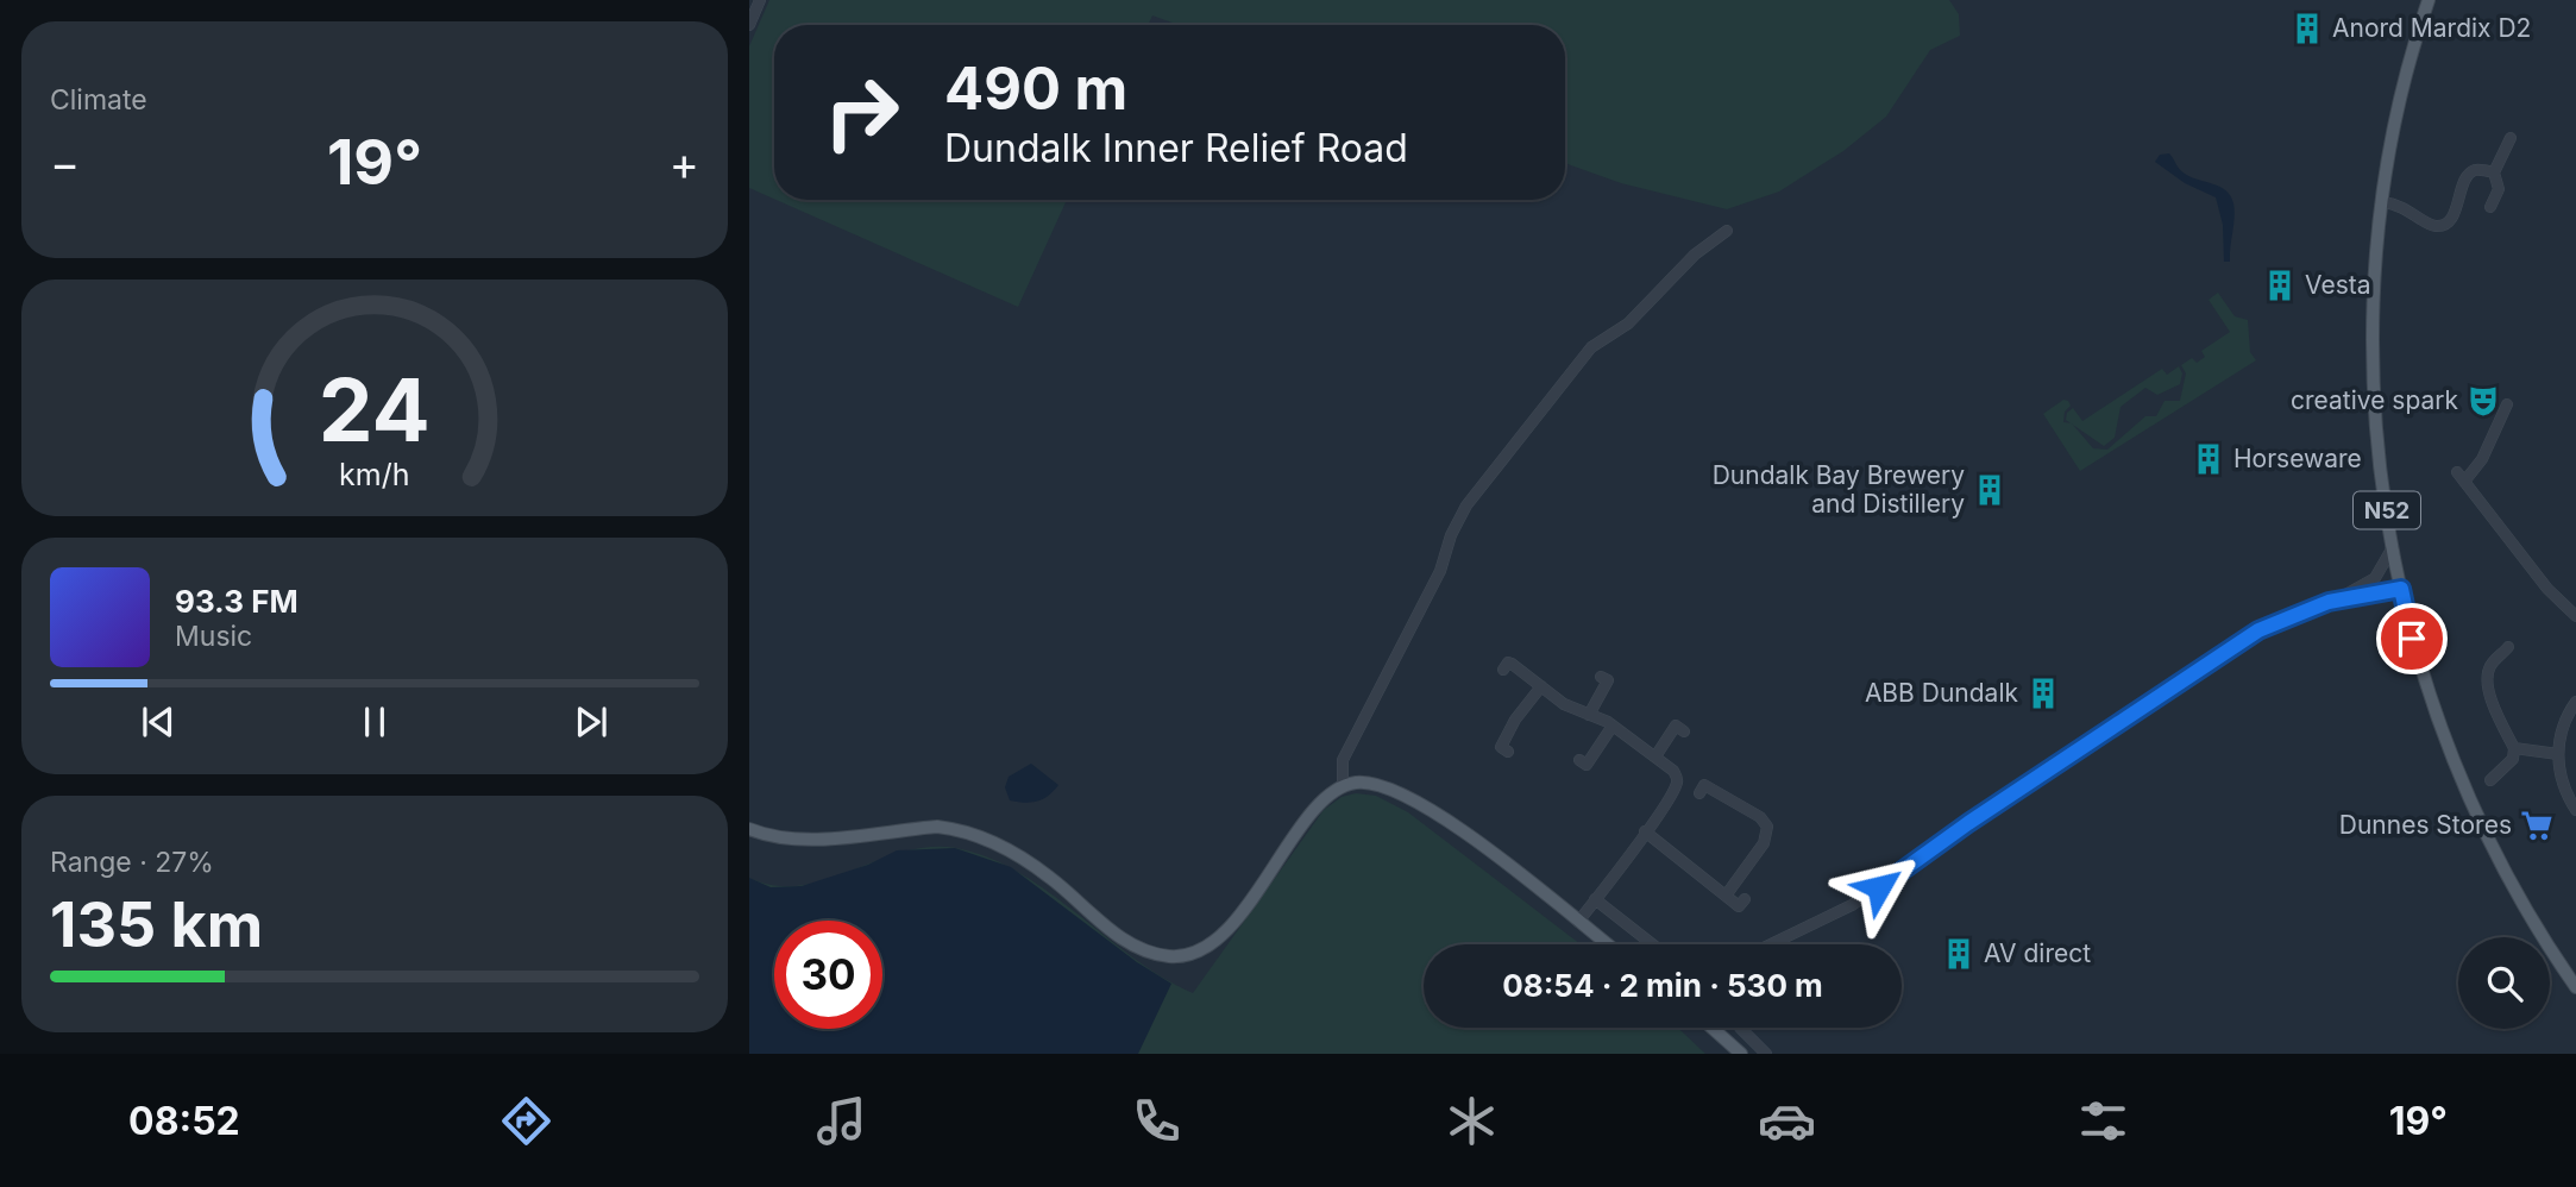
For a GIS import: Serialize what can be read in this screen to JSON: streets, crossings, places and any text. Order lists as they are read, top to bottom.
{
  "streets": {
    "main road": ["N52"]
  },
  "places": {
    "building": [
      "Anord Mardix D2",
      "Vesta",
      "Horseware",
      "Dundalk Bay Brewery and Distillery",
      "ABB Dundalk",
      "AV direct"
    ],
    "theatre": ["creative spark"],
    "supermarket": ["Dunnes Stores"]
  },
  "page": {
    "tile": [
      "Climate",
      ["Range · 27%", "135 km"]
    ],
    "turn": ["490 m", "Dundalk Inner Relief Road"],
    "heat": ["−", "19°", "+"],
    "song": ["93.3 FM", "Music"],
    "limit": "30",
    "trip": "08:54 · 2 min · 530 m",
    "tabs": ["08:52", "19°"],
    "gauge": ["24", "km/h"]
  }
}
